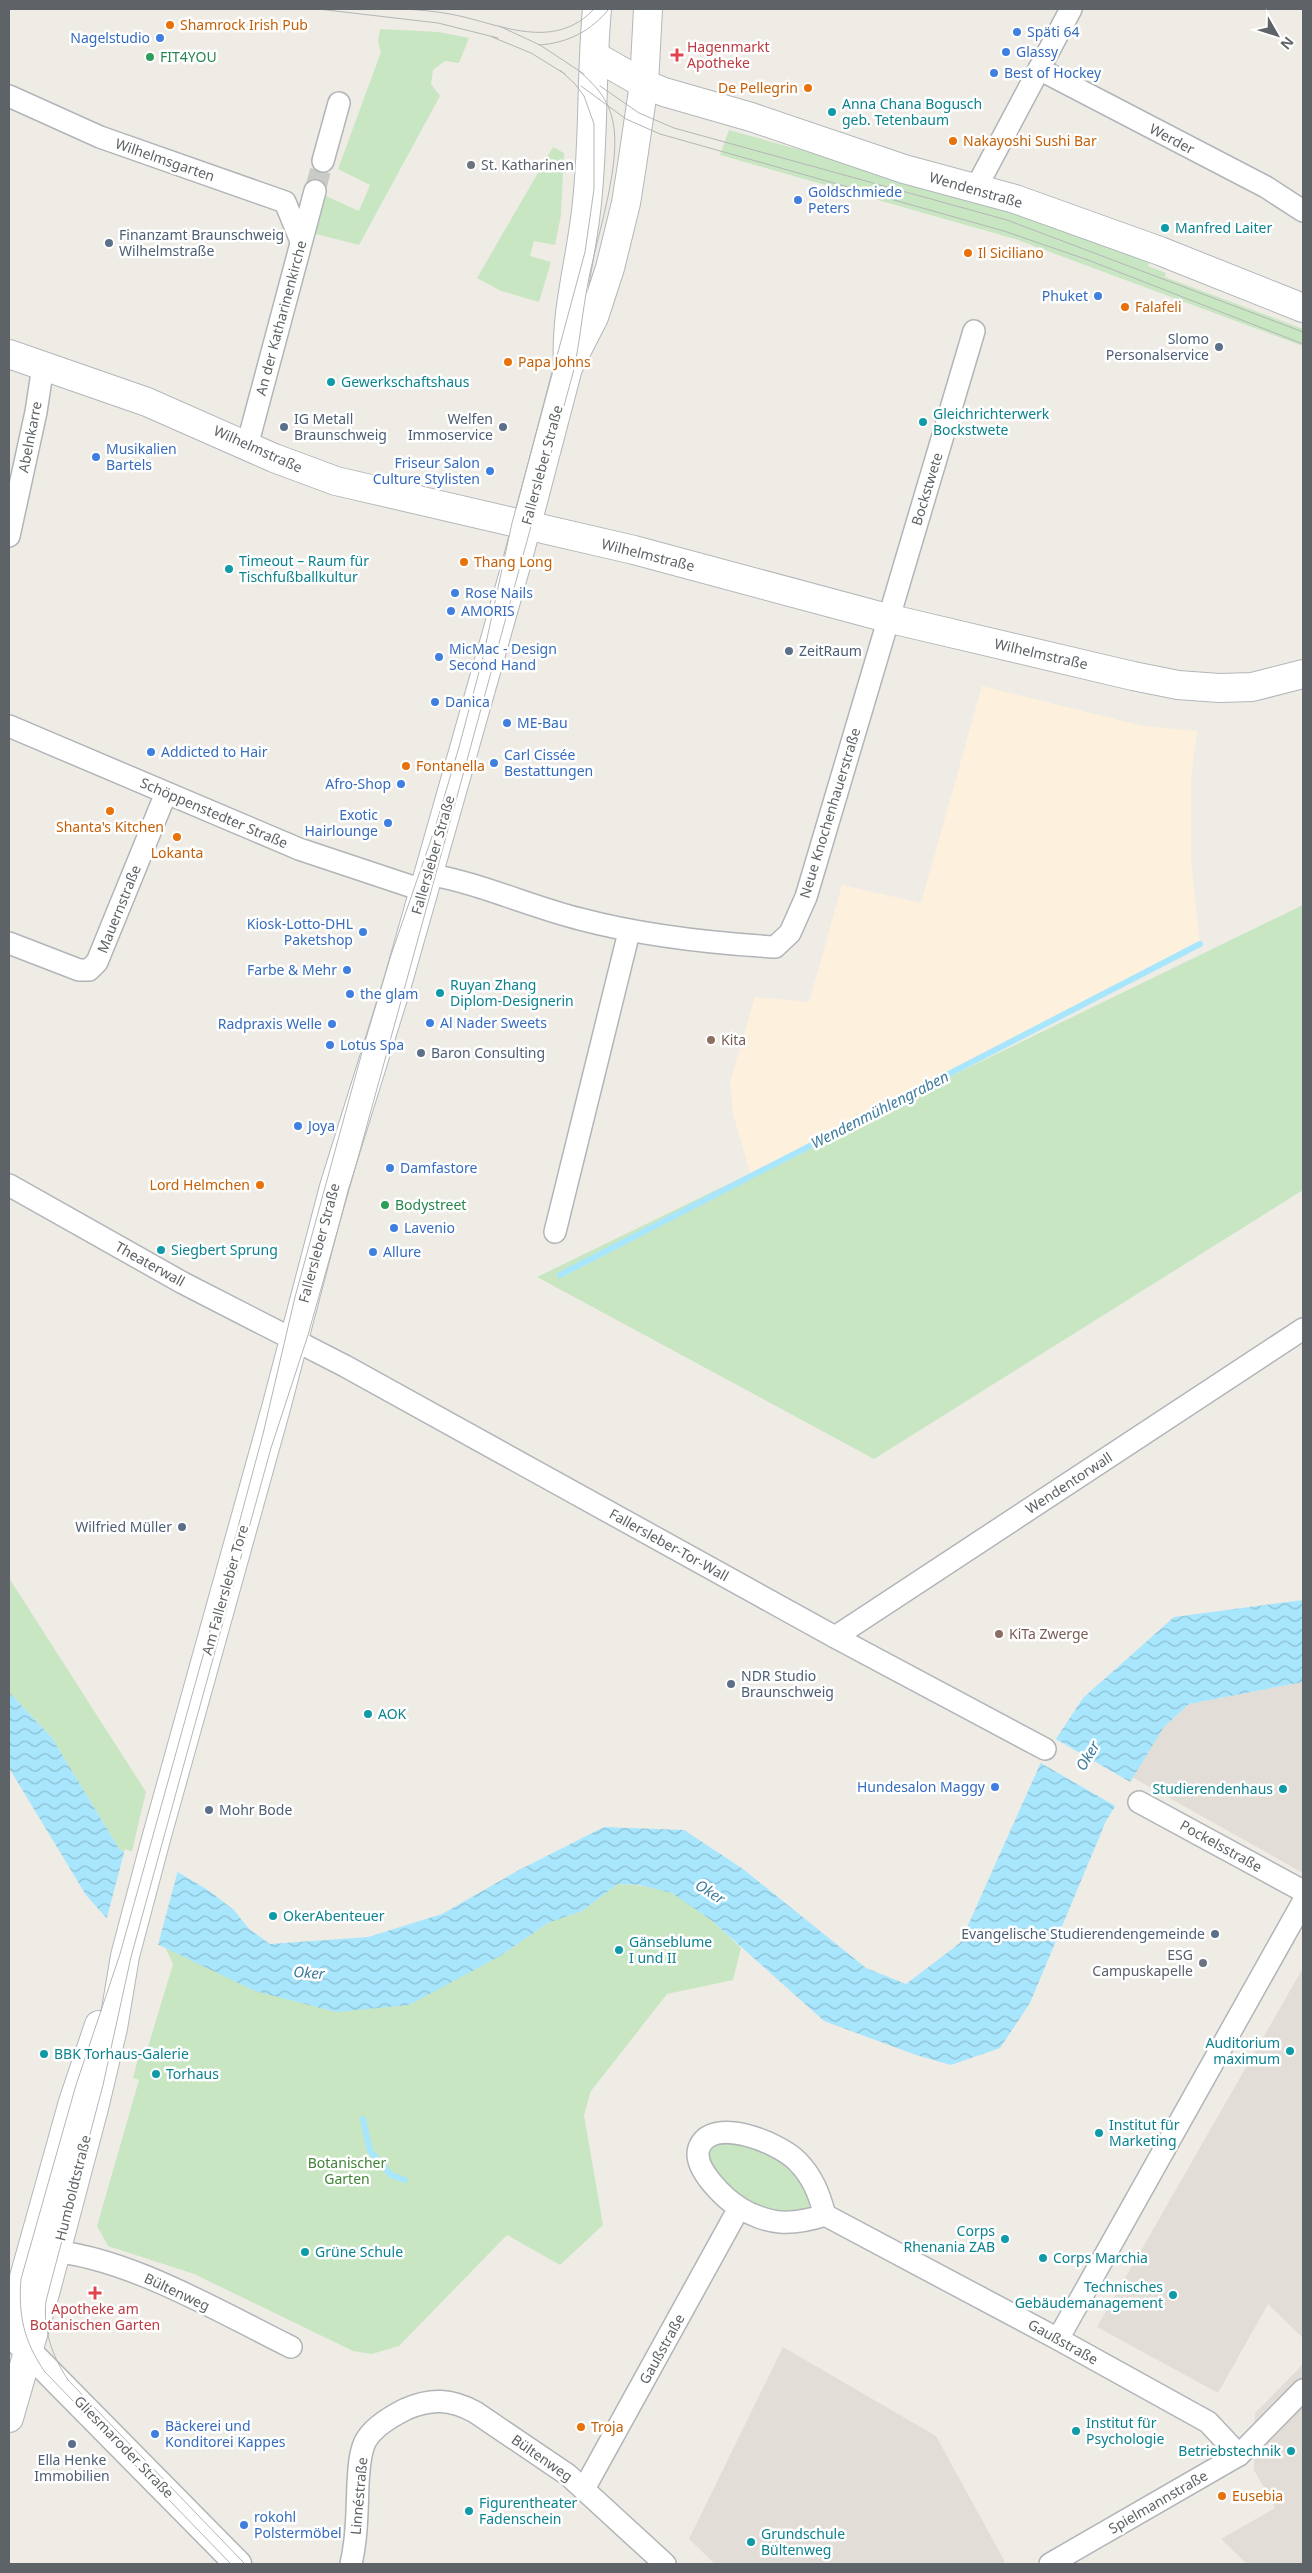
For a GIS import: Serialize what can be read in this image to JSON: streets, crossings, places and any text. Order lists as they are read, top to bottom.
{
  "streets": {
    "main road": [
      "Wendenstraße",
      "Wilhelmstraße",
      "Fallersleber Straße",
      "Am Fallersleber Tore",
      "Humboldtstraße"
    ],
    "street": [
      "Werder",
      "Wilhelmsgarten",
      "An der Katharinenkirche",
      "Abelnkarre",
      "Bockstwete",
      "Schöppenstedter Straße",
      "Neue Knochenhauerstraße",
      "Mauernstraße",
      "Theaterwall",
      "Wendentorwall",
      "Fallersleber-Tor-Wall",
      "Pockelsstraße",
      "Bültenweg",
      "Gaußstraße",
      "Gliesmaroder Straße",
      "Linnéstraße",
      "Spielmannstraße"
    ]
  },
  "crossings": [
    ["Wilhelmsgarten", "An der Katharinenkirche"],
    ["Wendenstraße", "Fallersleber Straße"],
    ["An der Katharinenkirche", "Wilhelmstraße"],
    ["Abelnkarre", "Wilhelmstraße"],
    ["Wilhelmstraße", "Fallersleber Straße"],
    ["Wilhelmstraße", "Bockstwete"],
    ["Wilhelmstraße", "Neue Knochenhauerstraße"],
    ["Fallersleber Straße", "Schöppenstedter Straße"],
    ["Fallersleber Straße", "Neue Knochenhauerstraße"],
    ["Fallersleber Straße", "Theaterwall"],
    ["Fallersleber Straße", "Fallersleber-Tor-Wall"],
    ["Fallersleber Straße", "Am Fallersleber Tore"],
    ["Bockstwete", "Neue Knochenhauerstraße"],
    ["Schöppenstedter Straße", "Neue Knochenhauerstraße"],
    ["Schöppenstedter Straße", "Mauernstraße"],
    ["Theaterwall", "Fallersleber-Tor-Wall"],
    ["Theaterwall", "Am Fallersleber Tore"],
    ["Wendentorwall", "Fallersleber-Tor-Wall"],
    ["Fallersleber-Tor-Wall", "Am Fallersleber Tore"],
    ["Am Fallersleber Tore", "Humboldtstraße"],
    ["Humboldtstraße", "Bültenweg"],
    ["Humboldtstraße", "Gliesmaroder Straße"],
    ["Bültenweg", "Gaußstraße"],
    ["Bültenweg", "Linnéstraße"],
    ["Gaußstraße", "Spielmannstraße"]
  ],
  "water": ["Wendenmühlengraben", "Oker"],
  "parks": ["Botanischer Garten"],
  "places": {
    "other": [
      "Shamrock Irish Pub",
      "Späti 64",
      "Nagelstudio",
      "Glassy",
      "FIT4YOU",
      "Best of Hockey",
      "De Pellegrin",
      "Anna Chana Bogusch geb. Tetenbaum",
      "Nakayoshi Sushi Bar",
      "St. Katharinen",
      "Goldschmiede Peters",
      "Manfred Laiter",
      "Finanzamt Braunschweig Wilhelmstraße",
      "Il Siciliano",
      "Phuket",
      "Falafeli",
      "Slomo Personalservice",
      "Papa Johns",
      "Gewerkschaftshaus",
      "Gleichrichterwerk Bockstwete",
      "IG Metall Braunschweig",
      "Welfen Immoservice",
      "Musikalien Bartels",
      "Friseur Salon Culture Stylisten",
      "Thang Long",
      "Timeout – Raum für Tischfußballkultur",
      "Rose Nails",
      "AMORIS",
      "ZeitRaum",
      "MicMac - Design Second Hand",
      "Danica",
      "ME-Bau",
      "Addicted to Hair",
      "Carl Cissée Bestattungen",
      "Fontanella",
      "Afro-Shop",
      "Shanta's Kitchen",
      "Exotic Hairlounge",
      "Lokanta",
      "Kiosk-Lotto-DHL Paketshop",
      "Farbe & Mehr",
      "Ruyan Zhang Diplom-Designerin",
      "the glam",
      "Al Nader Sweets",
      "Radpraxis Welle",
      "Kita",
      "Lotus Spa",
      "Baron Consulting",
      "Joya",
      "Damfastore",
      "Lord Helmchen",
      "Bodystreet",
      "Lavenio",
      "Siegbert Sprung",
      "Allure",
      "Wilfried Müller",
      "KiTa Zwerge",
      "NDR Studio Braunschweig",
      "AOK",
      "Hundesalon Maggy",
      "Studierendenhaus",
      "Mohr Bode",
      "OkerAbenteuer",
      "Evangelische Studierendengemeinde",
      "Gänseblume I und II",
      "ESG Campuskapelle",
      "Auditorium maximum",
      "BBK Torhaus-Galerie",
      "Torhaus",
      "Institut für Marketing",
      "Corps Rhenania ZAB",
      "Grüne Schule",
      "Corps Marchia",
      "Technisches Gebäudemanagement",
      "Troja",
      "Institut für Psychologie",
      "Bäckerei und Konditorei Kappes",
      "Ella Henke Immobilien",
      "Betriebstechnik",
      "Eusebia",
      "Figurentheater Fadenschein",
      "rokohl Polstermöbel",
      "Grundschule Bültenweg"
    ],
    "health": ["Hagenmarkt Apotheke", "Apotheke am Botanischen Garten"]
  },
  "north": "bottom right"
}
